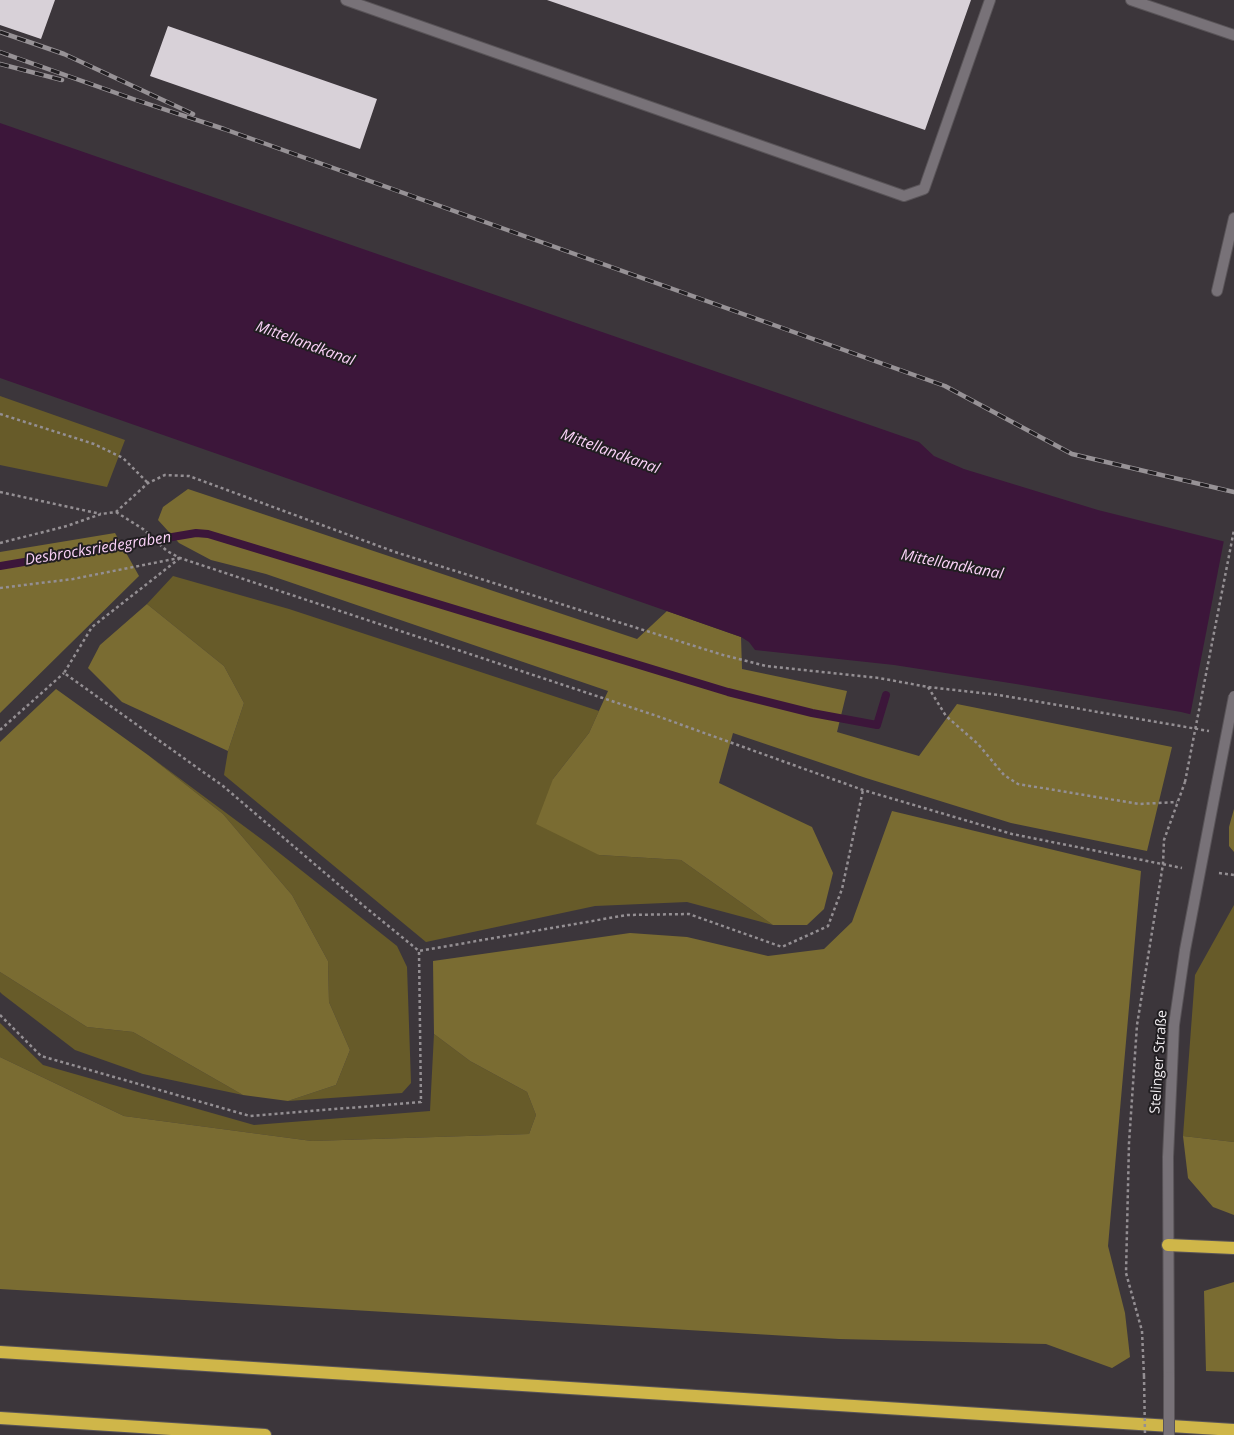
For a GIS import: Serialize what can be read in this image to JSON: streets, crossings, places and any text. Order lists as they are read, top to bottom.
{
  "streets": {
    "main road": ["Stelinger Straße"]
  },
  "water": ["Mittellandkanal", "Desbrocksriedegraben"]
}
